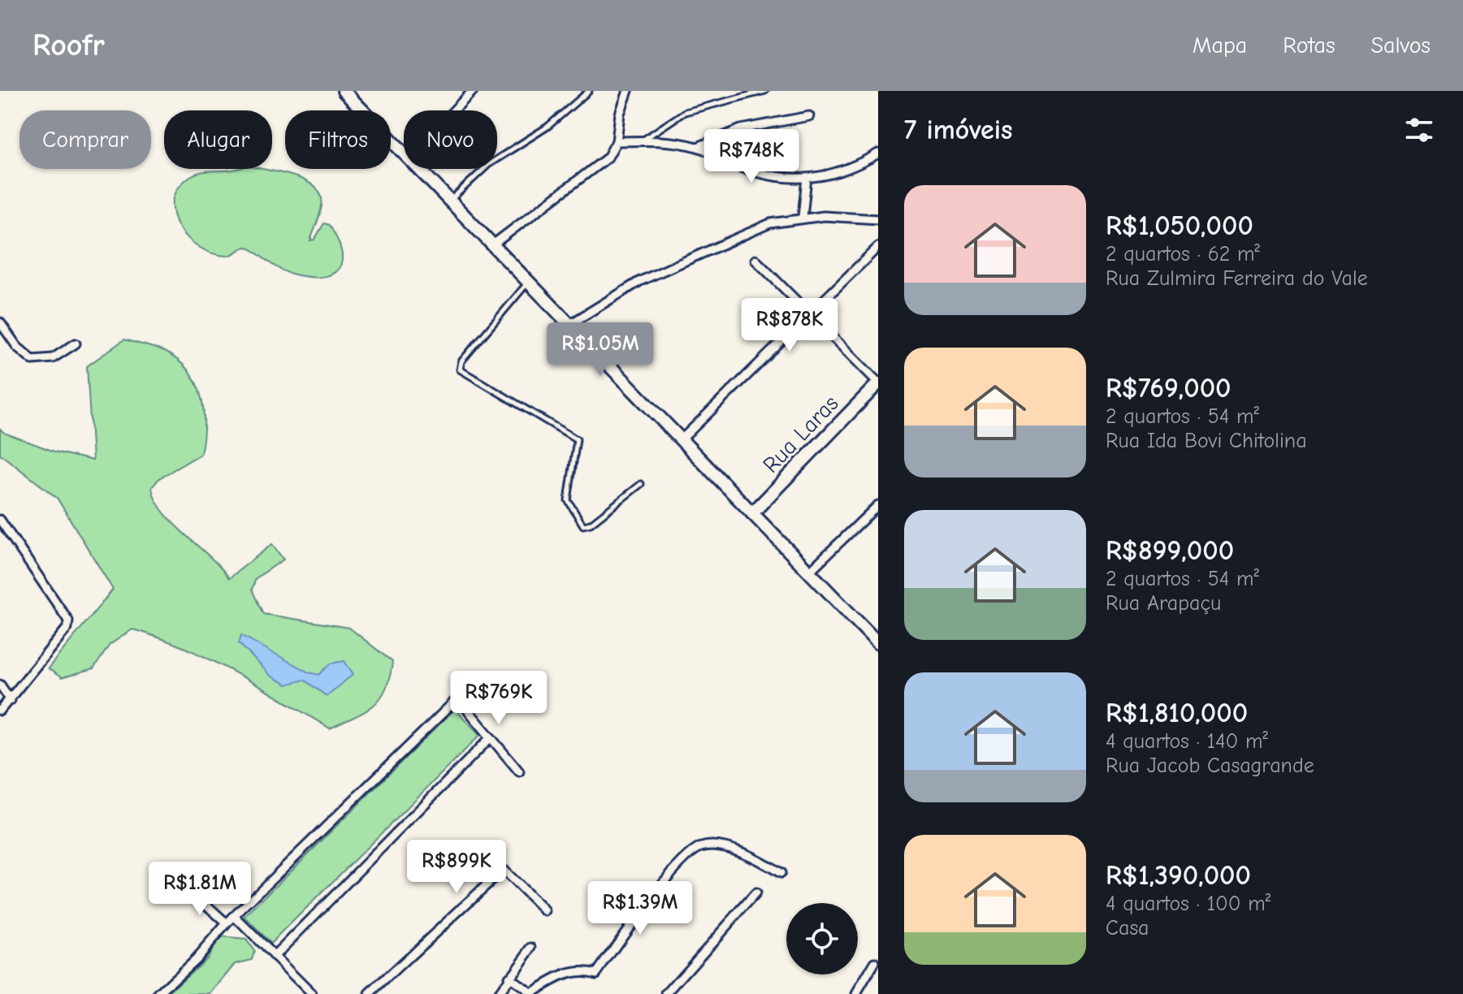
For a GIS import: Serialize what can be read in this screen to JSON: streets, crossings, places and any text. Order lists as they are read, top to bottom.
{
  "streets": {
    "street": ["Rua Laras"]
  },
  "page": {
    "header": "Roofr",
    "nav": ["Mapa", "Rotas", "Salvos"],
    "heading": "7 imóveis",
    "chip": [
      "Comprar",
      "Alugar",
      "Filtros",
      "Novo"
    ],
    "price": [
      "R$748K",
      "R$878K",
      "R$1.05M",
      "R$769K",
      "R$899K",
      "R$1.81M",
      "R$1.39M"
    ],
    "list": [
      {
        "name": "R$1,050,000",
        "note": "2 quartos · 62 m² · Rua Zulmira Ferreira do Vale"
      },
      {
        "name": "R$769,000",
        "note": "2 quartos · 54 m² · Rua Ida Bovi Chitolina"
      },
      {
        "name": "R$899,000",
        "note": "2 quartos · 54 m² · Rua Arapaçu"
      },
      {
        "name": "R$1,810,000",
        "note": "4 quartos · 140 m² · Rua Jacob Casagrande"
      },
      {
        "name": "R$1,390,000",
        "note": "4 quartos · 100 m² · Casa"
      }
    ]
  }
}
